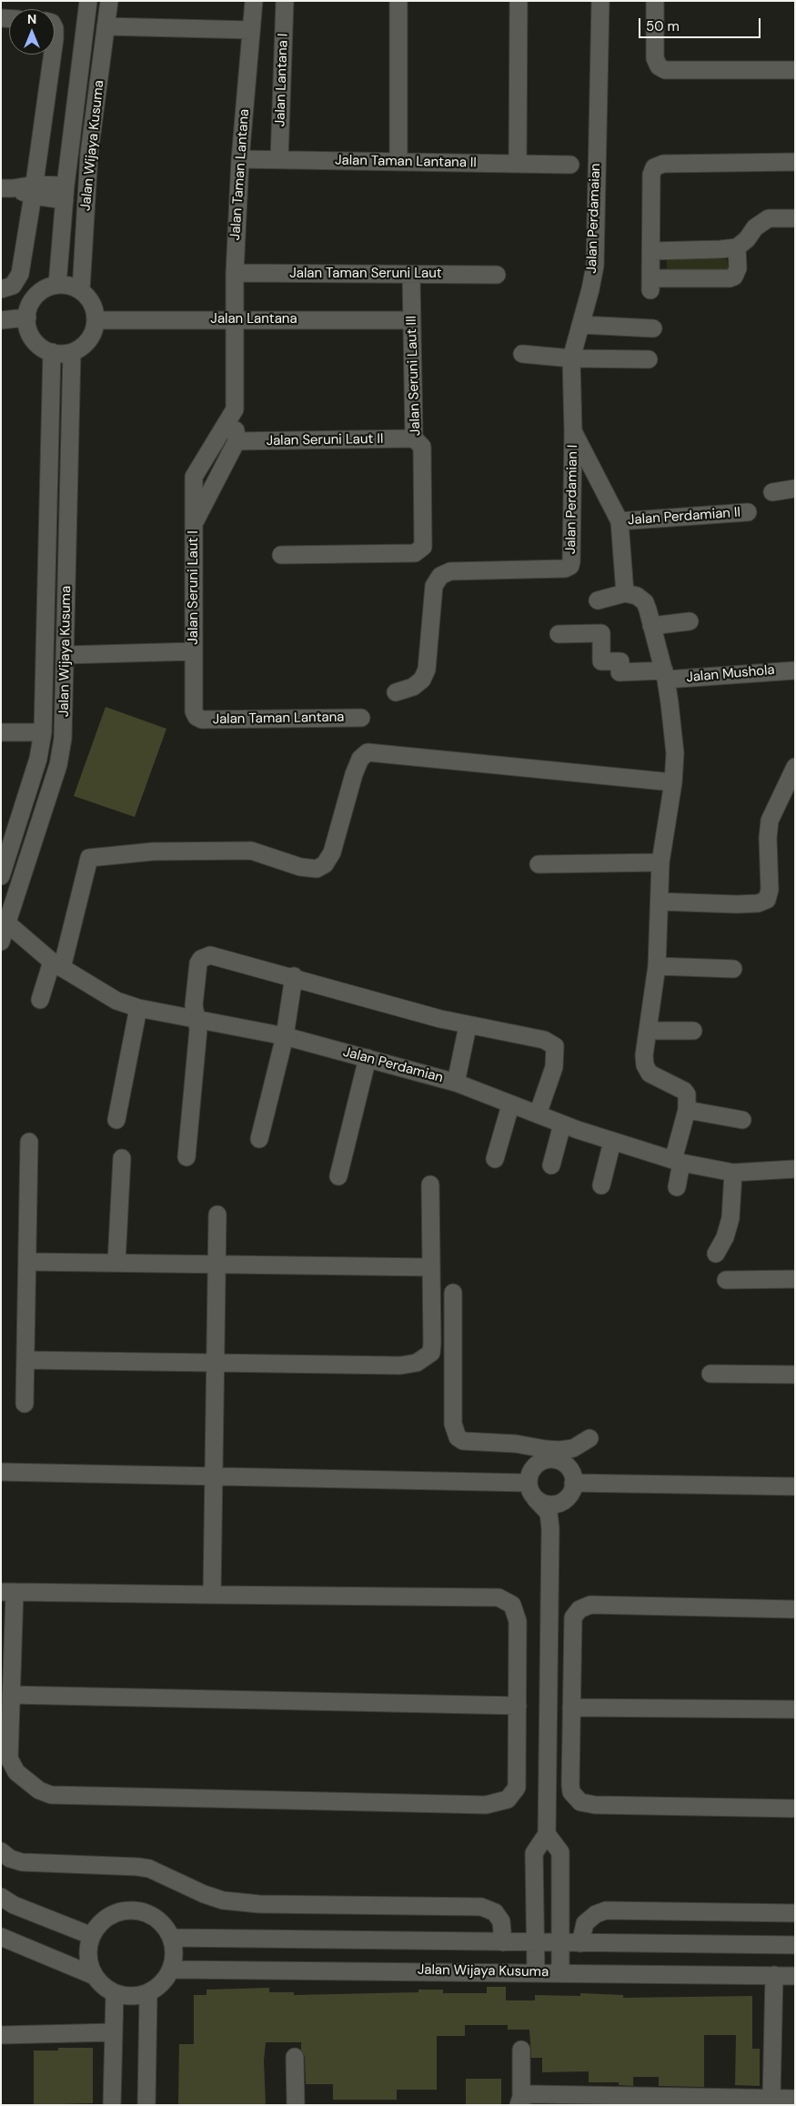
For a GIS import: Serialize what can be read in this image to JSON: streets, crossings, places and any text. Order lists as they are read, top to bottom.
{
  "streets": {
    "street": [
      "Jalan Lantana I",
      "Jalan Wijaya Kusuma",
      "Jalan Taman Lantana II",
      "Jalan Taman Lantana",
      "Jalan Perdamaian",
      "Jalan Taman Seruni Laut",
      "Jalan Lantana",
      "Jalan Seruni Laut III",
      "Jalan Seruni Laut II",
      "Jalan Perdamian I",
      "Jalan Perdamian II",
      "Jalan Seruni Laut I",
      "Jalan Mushola",
      "Jalan Perdamian"
    ]
  },
  "crossings": [
    ["Jalan Lantana I", "Jalan Taman Lantana II"],
    ["Jalan Wijaya Kusuma", "Jalan Lantana"],
    ["Jalan Wijaya Kusuma", "Jalan Seruni Laut I"],
    ["Jalan Wijaya Kusuma", "Jalan Perdamian"],
    ["Jalan Taman Lantana II", "Jalan Taman Lantana"],
    ["Jalan Taman Lantana", "Jalan Taman Seruni Laut"],
    ["Jalan Taman Lantana", "Jalan Lantana"],
    ["Jalan Taman Lantana", "Jalan Seruni Laut I"],
    ["Jalan Perdamaian", "Jalan Perdamian I"],
    ["Jalan Taman Seruni Laut", "Jalan Seruni Laut III"],
    ["Jalan Lantana", "Jalan Seruni Laut III"],
    ["Jalan Seruni Laut III", "Jalan Seruni Laut II"],
    ["Jalan Seruni Laut II", "Jalan Seruni Laut I"]
  ],
  "scale_bar": "50 m",
  "north": "top"
}
